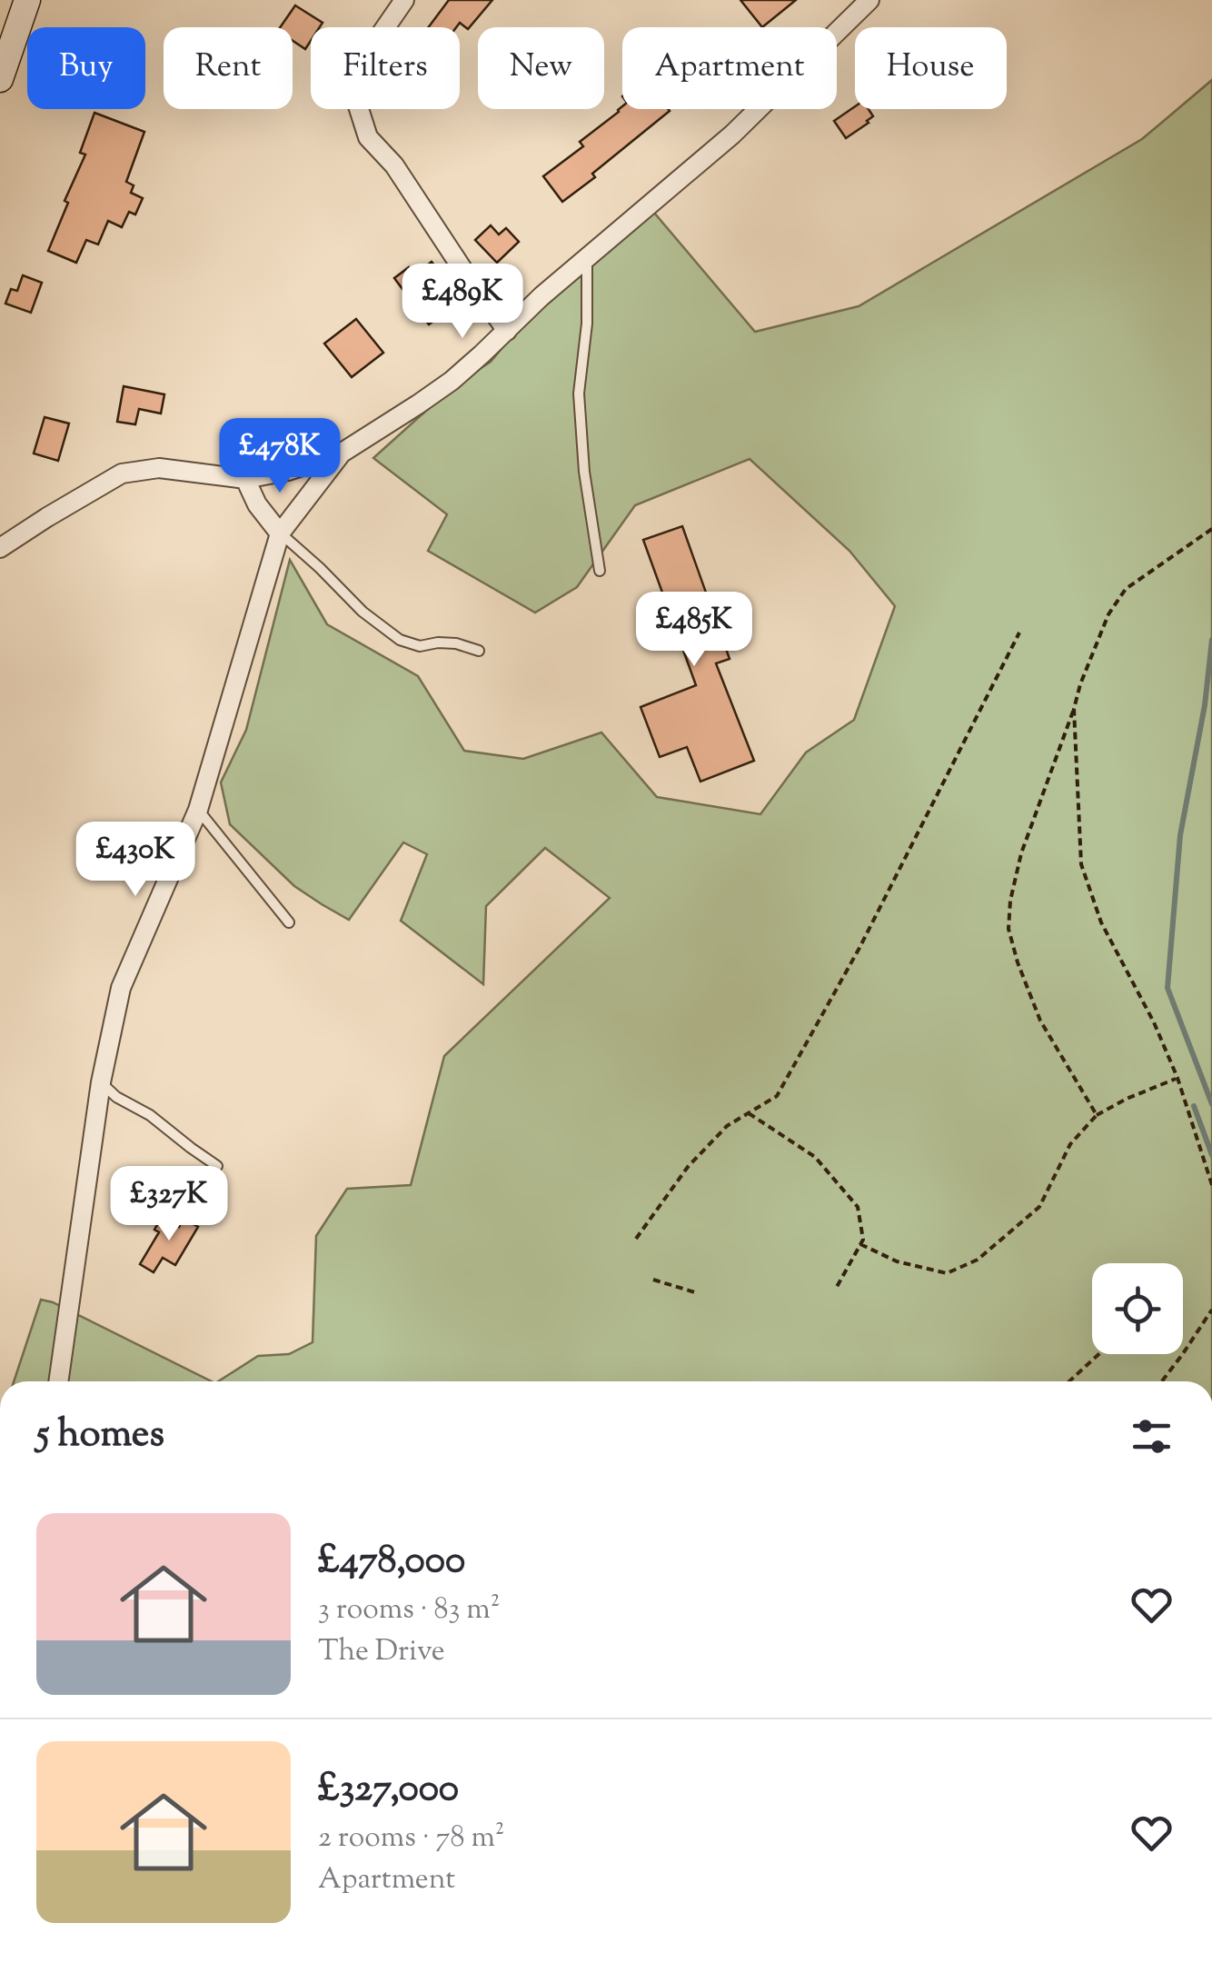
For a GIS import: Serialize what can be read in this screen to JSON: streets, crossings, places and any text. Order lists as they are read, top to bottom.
{
  "page": {
    "chip": [
      "Buy",
      "Rent",
      "Filters",
      "New",
      "Apartment",
      "House"
    ],
    "price": [
      "£489K",
      "£478K",
      "£485K",
      "£430K",
      "£327K"
    ],
    "heading": "5 homes",
    "list": [
      {
        "name": "£478,000",
        "note": "3 rooms · 83 m² · The Drive"
      },
      {
        "name": "£327,000",
        "note": "2 rooms · 78 m² · Apartment"
      }
    ]
  }
}
